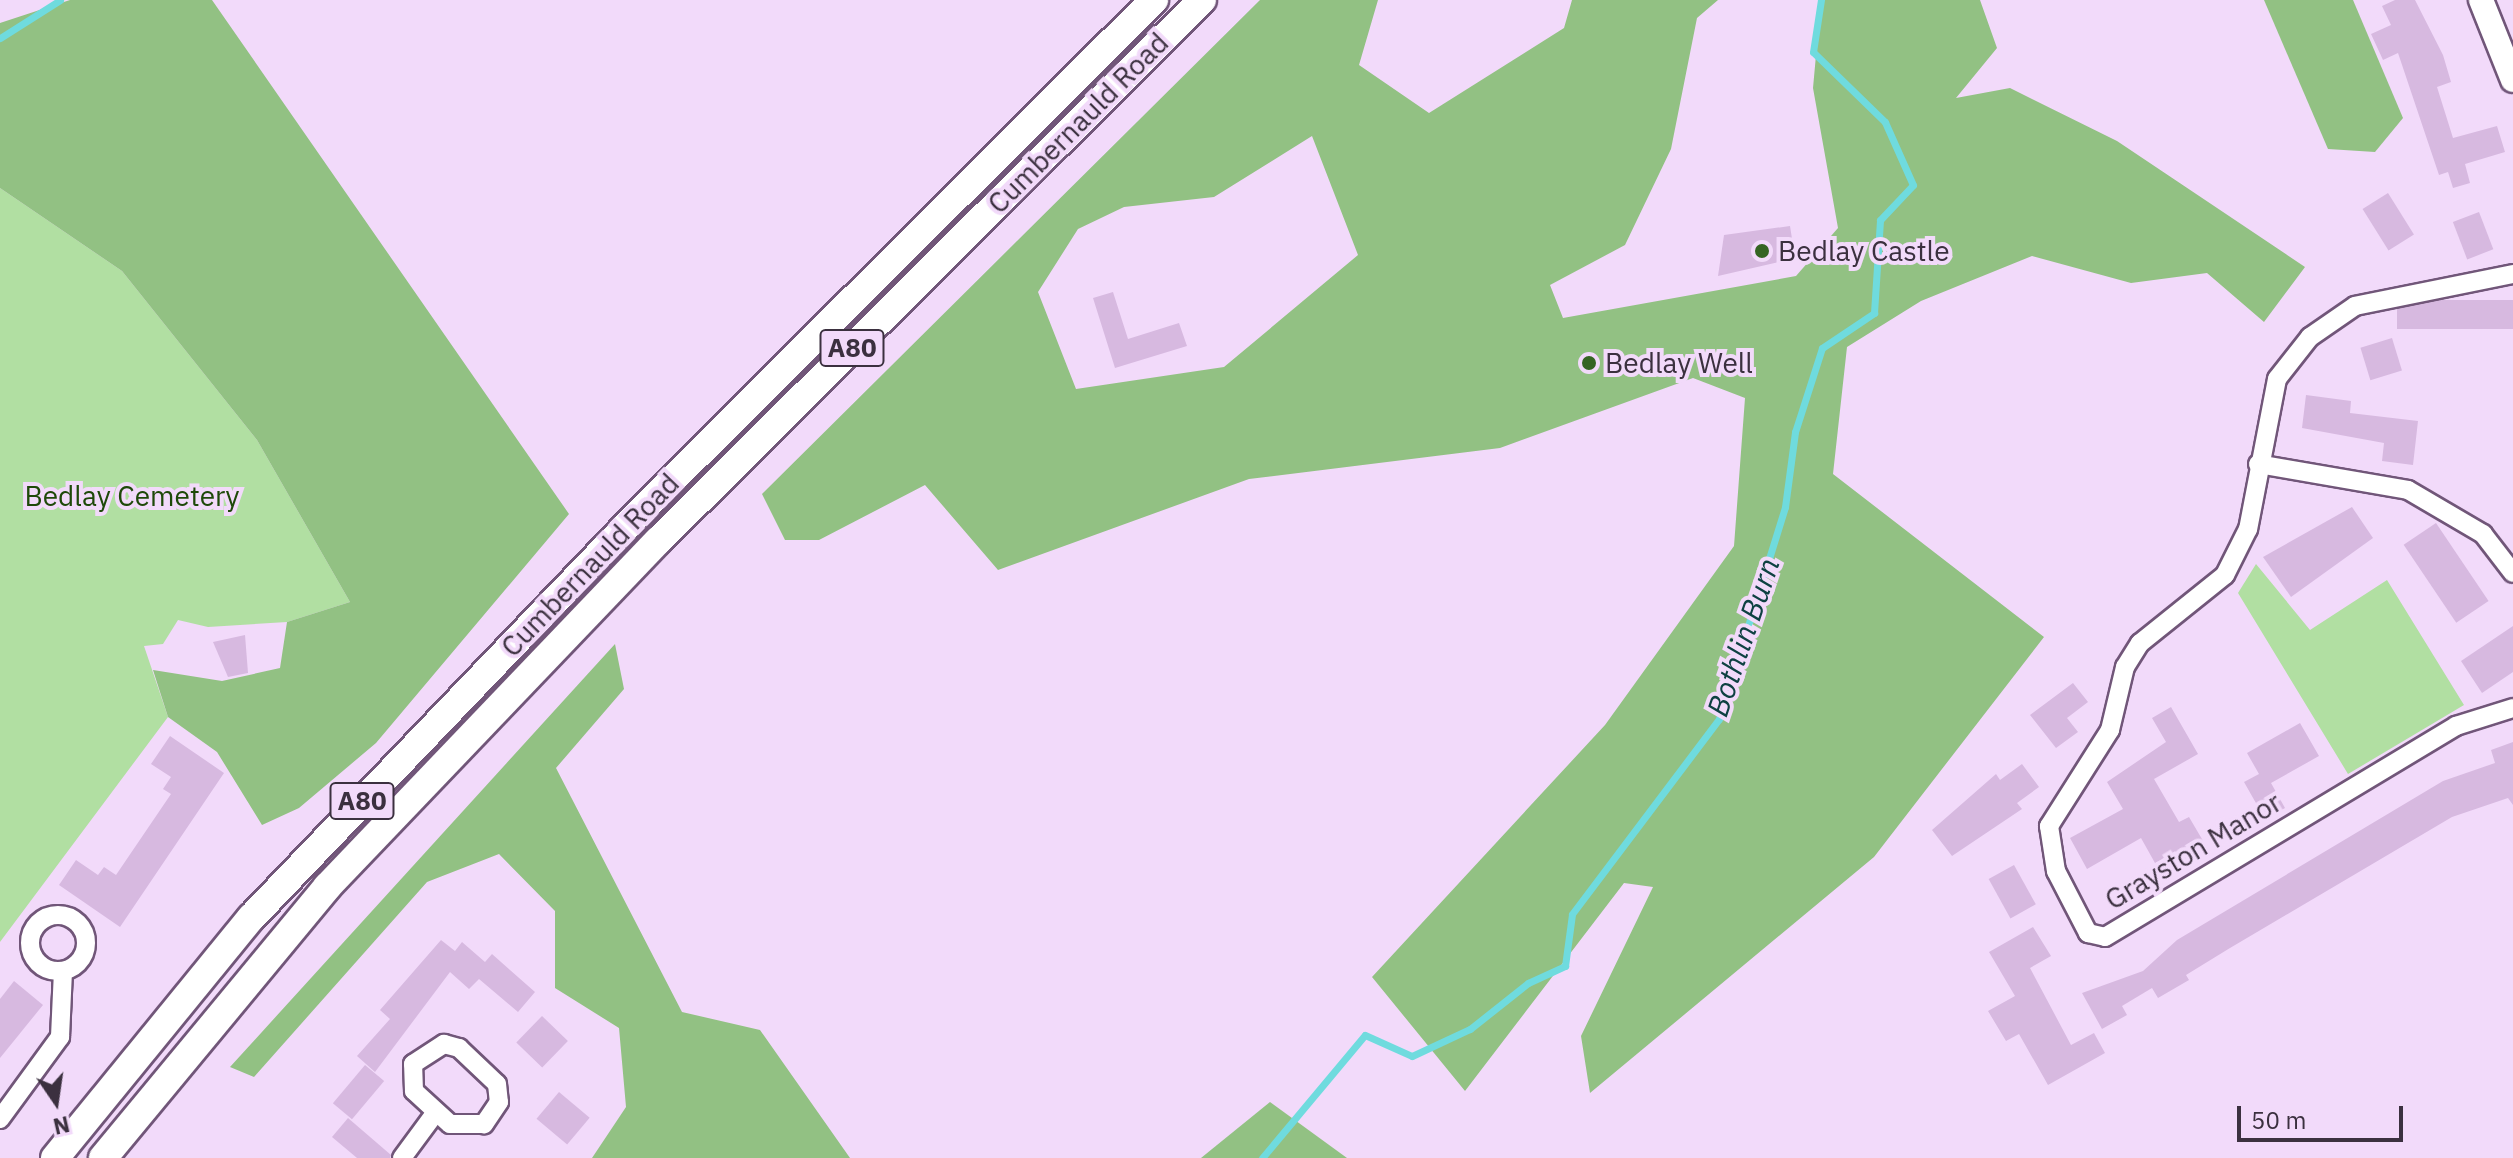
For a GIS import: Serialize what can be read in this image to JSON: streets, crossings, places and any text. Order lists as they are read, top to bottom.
{
  "streets": {
    "main road": ["Cumbernauld Road", "A80"],
    "street": ["Grayston Manor"]
  },
  "water": ["Bothlin Burn"],
  "parks": ["Bedlay Cemetery"],
  "places": ["Bedlay Castle", "Bedlay Well"],
  "scale_bar": "50 m",
  "north": "bottom"
}
